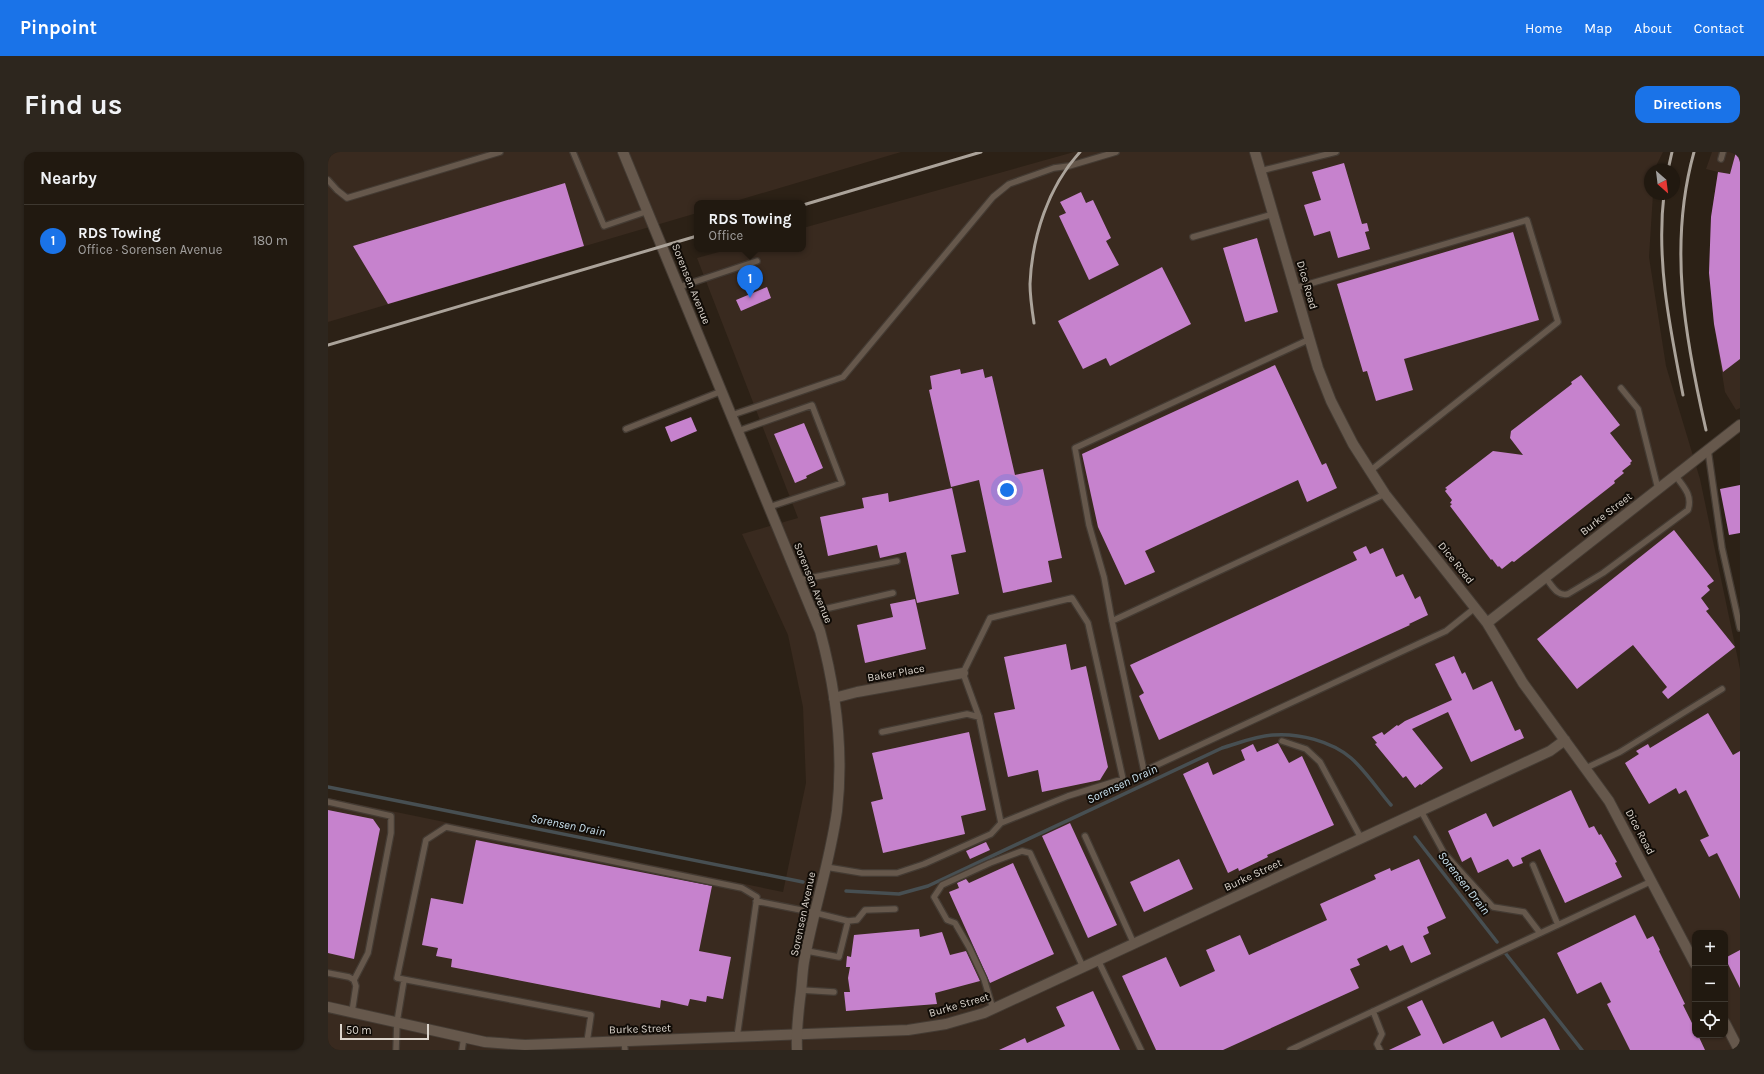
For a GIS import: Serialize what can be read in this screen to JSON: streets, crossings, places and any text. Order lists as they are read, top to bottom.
{
  "streets": {
    "street": [
      "Sorensen Avenue",
      "Dice Road",
      "Burke Street",
      "Baker Place"
    ]
  },
  "crossings": [
    ["Sorensen Avenue", "Burke Street"],
    ["Sorensen Avenue", "Baker Place"],
    ["Dice Road", "Burke Street"]
  ],
  "water": ["Sorensen Drain"],
  "scale_bar": "50 m",
  "north": "bottom right",
  "page": {
    "header": "Pinpoint",
    "nav": [
      "Home",
      "Map",
      "About",
      "Contact"
    ],
    "buttons": "Directions",
    "title": "Find us",
    "heading": "Nearby",
    "popup": ["RDS Towing", "Office"],
    "list": [
      {
        "mark": "1",
        "name": "RDS Towing",
        "note": "Office · Sorensen Avenue",
        "value": "180 m"
      }
    ],
    "pins": "1",
    "map_buttons": ["+", "−"],
    "scale": "50 m"
  }
}
